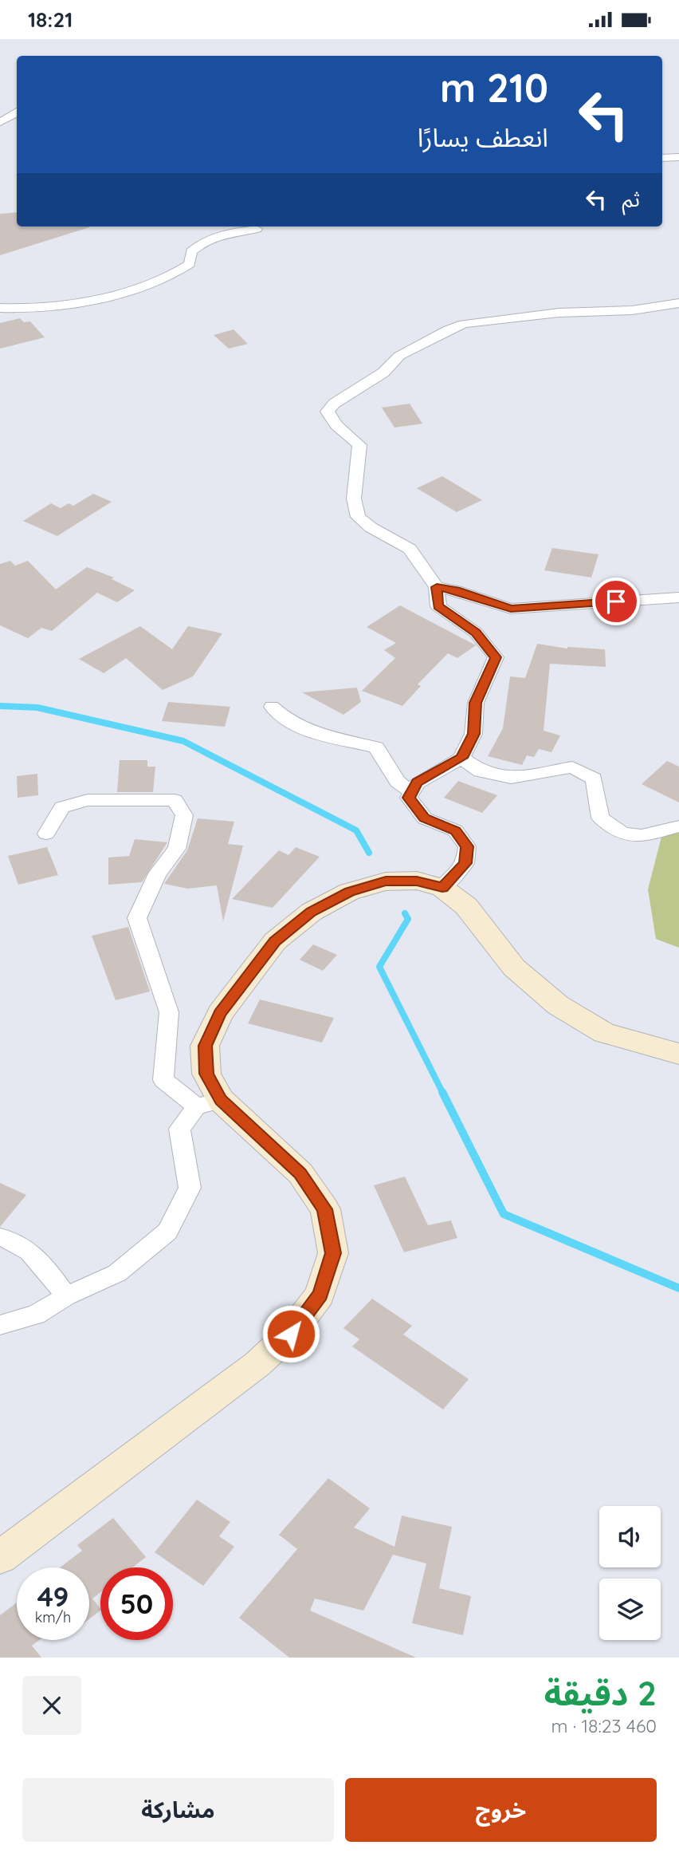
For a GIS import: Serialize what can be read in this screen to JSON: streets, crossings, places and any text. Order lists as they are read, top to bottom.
{
  "page": {
    "status": "18:21",
    "turn": ["210 m", "انعطف يسارًا"],
    "then": "ثم",
    "speed": "49 km/h",
    "limit": "50",
    "heading": ["2 دقيقة", "460 m · 18:23"],
    "buttons": ["خروج", "مشاركة"]
  }
}
